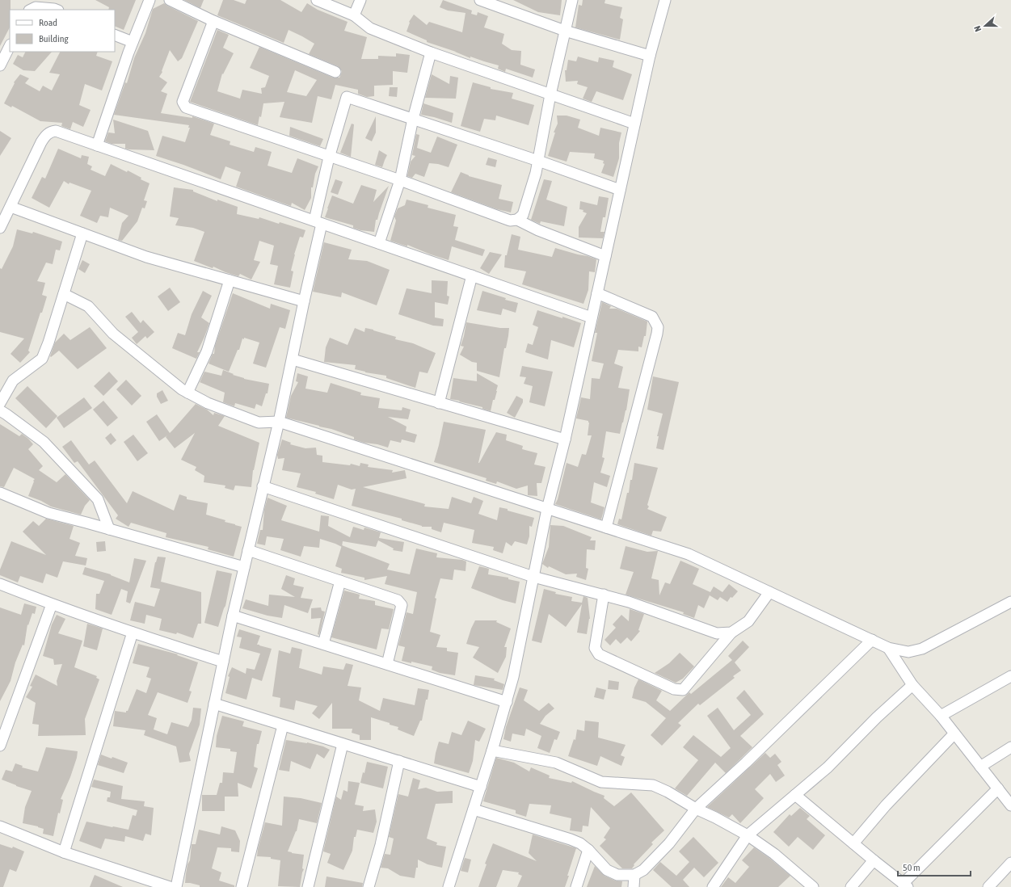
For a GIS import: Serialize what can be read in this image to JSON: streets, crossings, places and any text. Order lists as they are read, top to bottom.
{
  "legend": ["Road", "Building"],
  "scale_bar": "50 m",
  "north": "left"
}
